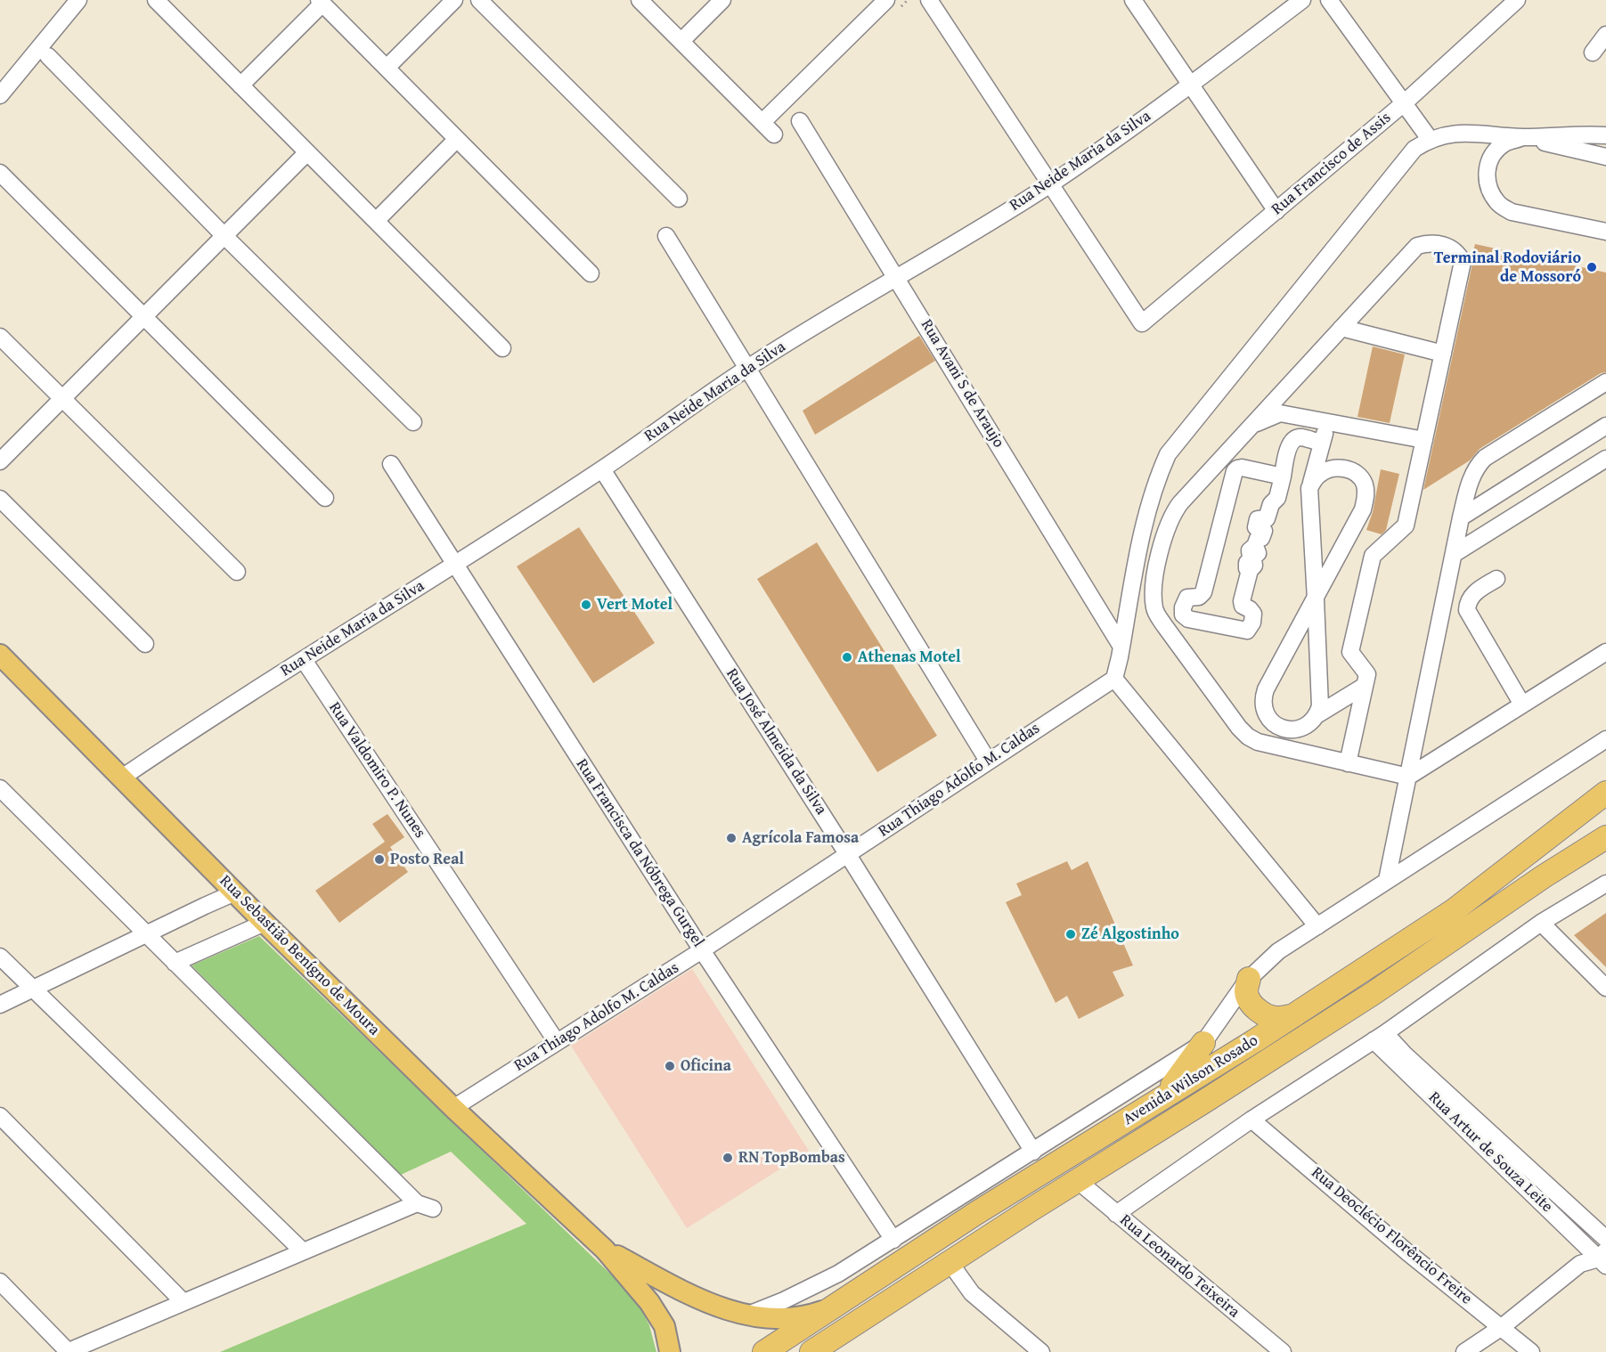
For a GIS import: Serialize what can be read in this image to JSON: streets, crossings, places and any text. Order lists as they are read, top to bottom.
{
  "streets": {
    "highway": ["Avenida Wilson Rosado"],
    "main road": ["Rua Sebastião Benígno de Moura"],
    "street": [
      "Rua Neide Maria da Silva",
      "Rua Francisco de Assis",
      "Rua Avani S de Araujo",
      "Rua José Almeida da Silva",
      "Rua Valdomiro P. Nunes",
      "Rua Thiago Adolfo M. Caldas",
      "Rua Francisca da Nóbrega Gurgel",
      "Rua Artur de Souza Leite",
      "Rua Deoclécio Florêncio Freire",
      "Rua Leonardo Teixeira"
    ]
  },
  "crossings": [
    ["Rua Neide Maria da Silva", "Rua Francisco de Assis"],
    ["Rua Neide Maria da Silva", "Rua Avani S de Araujo"],
    ["Rua Neide Maria da Silva", "Rua José Almeida da Silva"],
    ["Rua Neide Maria da Silva", "Rua Valdomiro P. Nunes"],
    ["Rua Neide Maria da Silva", "Rua Francisca da Nóbrega Gurgel"],
    ["Rua Neide Maria da Silva", "Rua Sebastião Benígno de Moura"],
    ["Rua José Almeida da Silva", "Rua Thiago Adolfo M. Caldas"],
    ["Rua Valdomiro P. Nunes", "Rua Thiago Adolfo M. Caldas"],
    ["Rua Thiago Adolfo M. Caldas", "Rua Francisca da Nóbrega Gurgel"],
    ["Rua Thiago Adolfo M. Caldas", "Rua Sebastião Benígno de Moura"],
    ["Avenida Wilson Rosado", "Rua Leonardo Teixeira"]
  ],
  "places": [
    "Terminal Rodoviário de Mossoró",
    "Vert Motel",
    "Athenas Motel",
    "Agrícola Famosa",
    "Posto Real",
    "Zé Algostinho",
    "Oficina",
    "RN TopBombas"
  ]
}
